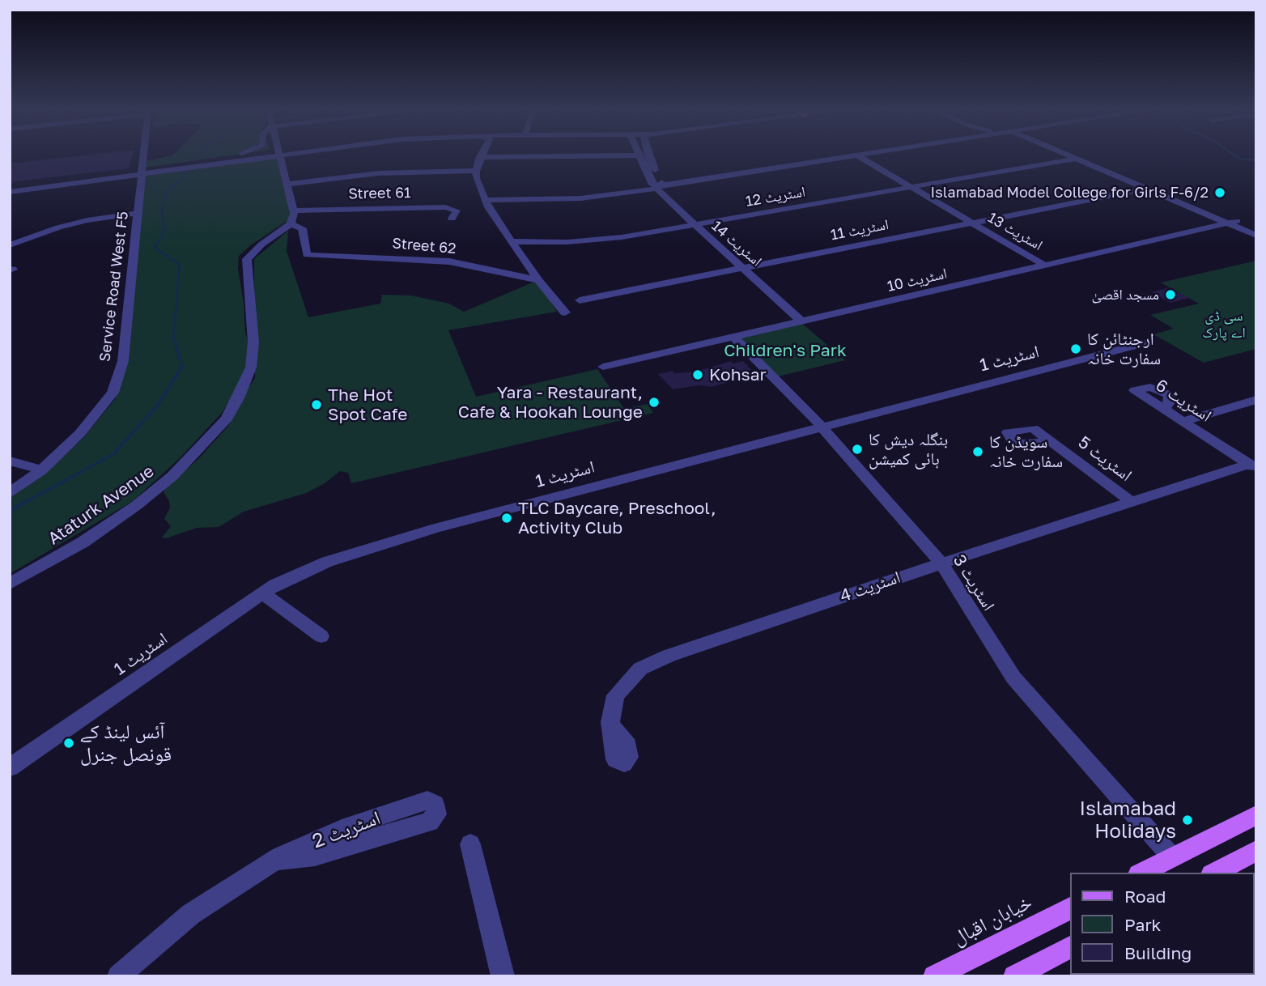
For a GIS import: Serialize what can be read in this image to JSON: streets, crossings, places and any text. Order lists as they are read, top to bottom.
{
  "streets": {
    "main road": ["خیابان اقبال"],
    "street": [
      "Street 61",
      "اسٹریٹ 12",
      "اسٹریٹ 11",
      "اسٹریٹ 13",
      "اسٹریٹ 14",
      "Street 62",
      "اسٹریٹ 10",
      "Service Road West F5",
      "اسٹریٹ 1",
      "اسٹریٹ 6",
      "اسٹریٹ 5",
      "Ataturk Avenue",
      "اسٹریٹ 3",
      "اسٹریٹ 4",
      "اسٹریٹ 2"
    ]
  },
  "crossings": [
    ["اسٹریٹ 12", "اسٹریٹ 13"],
    ["اسٹریٹ 12", "اسٹریٹ 14"],
    ["اسٹریٹ 11", "اسٹریٹ 13"],
    ["اسٹریٹ 11", "اسٹریٹ 14"],
    ["اسٹریٹ 13", "اسٹریٹ 10"],
    ["اسٹریٹ 14", "اسٹریٹ 10"],
    ["Street 62", "Ataturk Avenue"],
    ["اسٹریٹ 10", "اسٹریٹ 3"],
    ["اسٹریٹ 1", "اسٹریٹ 3"],
    ["اسٹریٹ 6", "اسٹریٹ 4"],
    ["اسٹریٹ 5", "اسٹریٹ 4"],
    ["اسٹریٹ 3", "اسٹریٹ 4"]
  ],
  "parks": ["سی ڈی اے پارک", "Children's Park"],
  "places": [
    "Islamabad Model College for Girls F-6/2",
    "مسجد اقصیٰ",
    "ارجنٹائن کا سفارت خانہ",
    "Kohsar",
    "Yara - Restaurant, Cafe & Hookah Lounge",
    "The Hot Spot Cafe",
    "بنگلہ دیش کا ہائی کمیشن",
    "سویڈن کا سفارت خانہ",
    "TLC Daycare, Preschool, Activity Club",
    "آئس لینڈ کے قونصل جنرل",
    "Islamabad Holidays"
  ],
  "legend": ["Road", "Park", "Building"]
}
